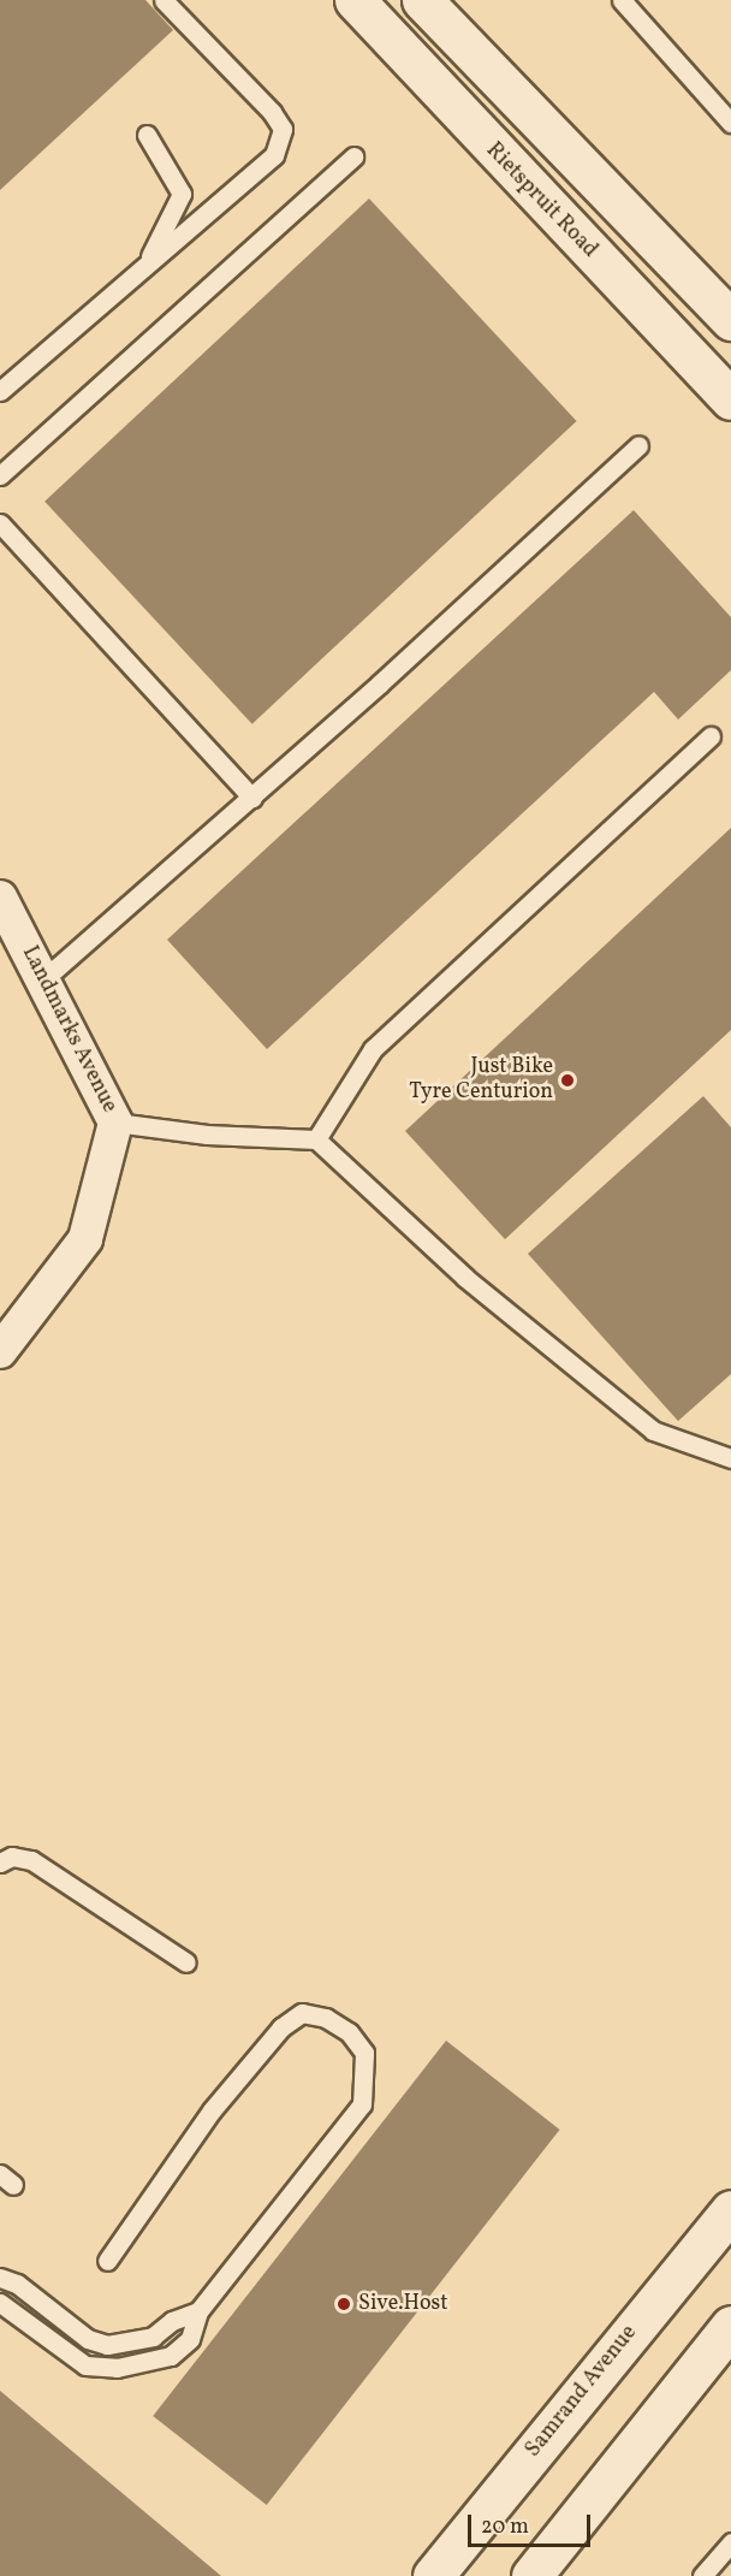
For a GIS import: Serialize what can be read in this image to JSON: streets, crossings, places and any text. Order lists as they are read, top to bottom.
{
  "streets": {
    "street": ["Rietspruit Road", "Landmarks Avenue", "Samrand Avenue"]
  },
  "places": ["Just Bike Tyre Centurion", "Sive.Host"],
  "scale_bar": "20 m"
}
